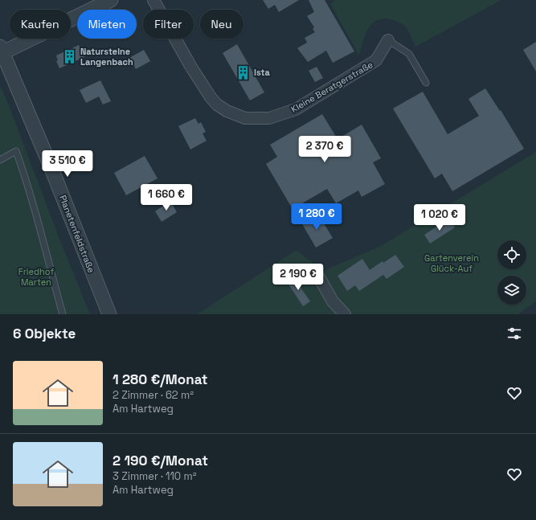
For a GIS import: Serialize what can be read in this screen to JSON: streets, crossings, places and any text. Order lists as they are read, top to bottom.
{
  "streets": {
    "street": ["Kleine Beratgerstraße", "Planetenfeldstraße"]
  },
  "parks": ["Gartenverein Glück-Auf", "Friedhof Marten"],
  "places": {
    "building": ["Natursteine Langenbach", "ista"]
  },
  "page": {
    "chip": [
      "Kaufen",
      "Mieten",
      "Filter",
      "Neu"
    ],
    "price": [
      "2 370 €",
      "3 510 €",
      "1 660 €",
      "1 280 €",
      "1 020 €",
      "2 190 €"
    ],
    "heading": "6 Objekte",
    "list": [
      {
        "name": "1 280 €/Monat",
        "note": "2 Zimmer · 62 m² · Am Hartweg"
      },
      {
        "name": "2 190 €/Monat",
        "note": "3 Zimmer · 110 m² · Am Hartweg"
      }
    ]
  }
}
